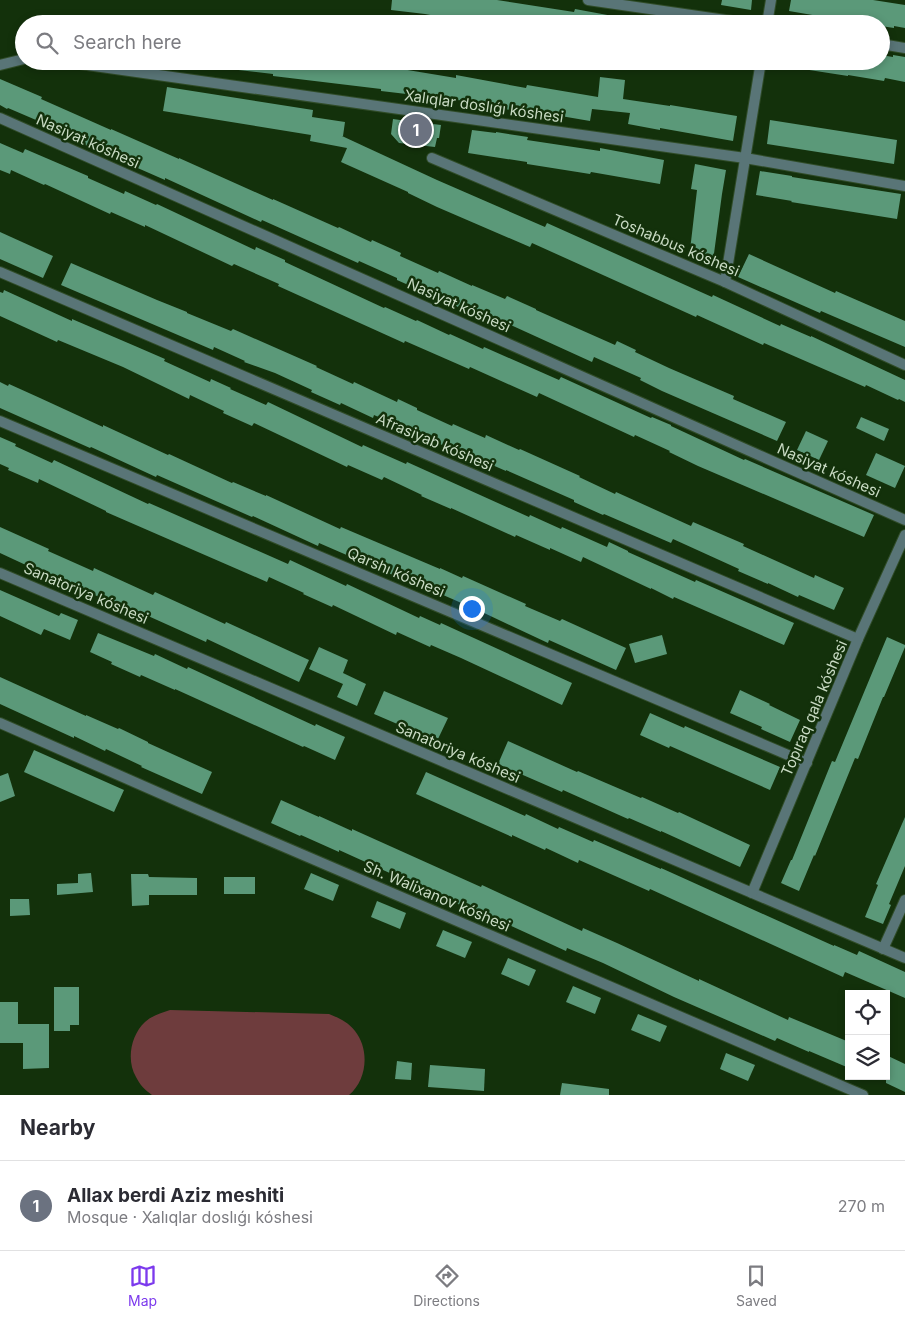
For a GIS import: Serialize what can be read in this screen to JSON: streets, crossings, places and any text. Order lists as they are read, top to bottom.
{
  "streets": {
    "street": [
      "Xalıqlar doslıǵı kóshesi",
      "Nasiyat kóshesi",
      "Toshabbus kóshesi",
      "Afrasiyab kóshesi",
      "Qarshı kóshesi",
      "Sanatoriya kóshesi",
      "Topıraq qala kóshesi",
      "Sh. Walixanov kóshesi"
    ]
  },
  "crossings": [
    ["Afrasiyab kóshesi", "Topıraq qala kóshesi"],
    ["Qarshı kóshesi", "Topıraq qala kóshesi"],
    ["Sanatoriya kóshesi", "Topıraq qala kóshesi"]
  ],
  "page": {
    "search": "Search here",
    "pins": "1",
    "heading": "Nearby",
    "list": [
      {
        "mark": "1",
        "name": "Allax berdi Aziz meshiti",
        "note": "Mosque · Xalıqlar doslıǵı kóshesi",
        "value": "270 m"
      }
    ],
    "nav": ["Map", "Directions", "Saved"]
  }
}
